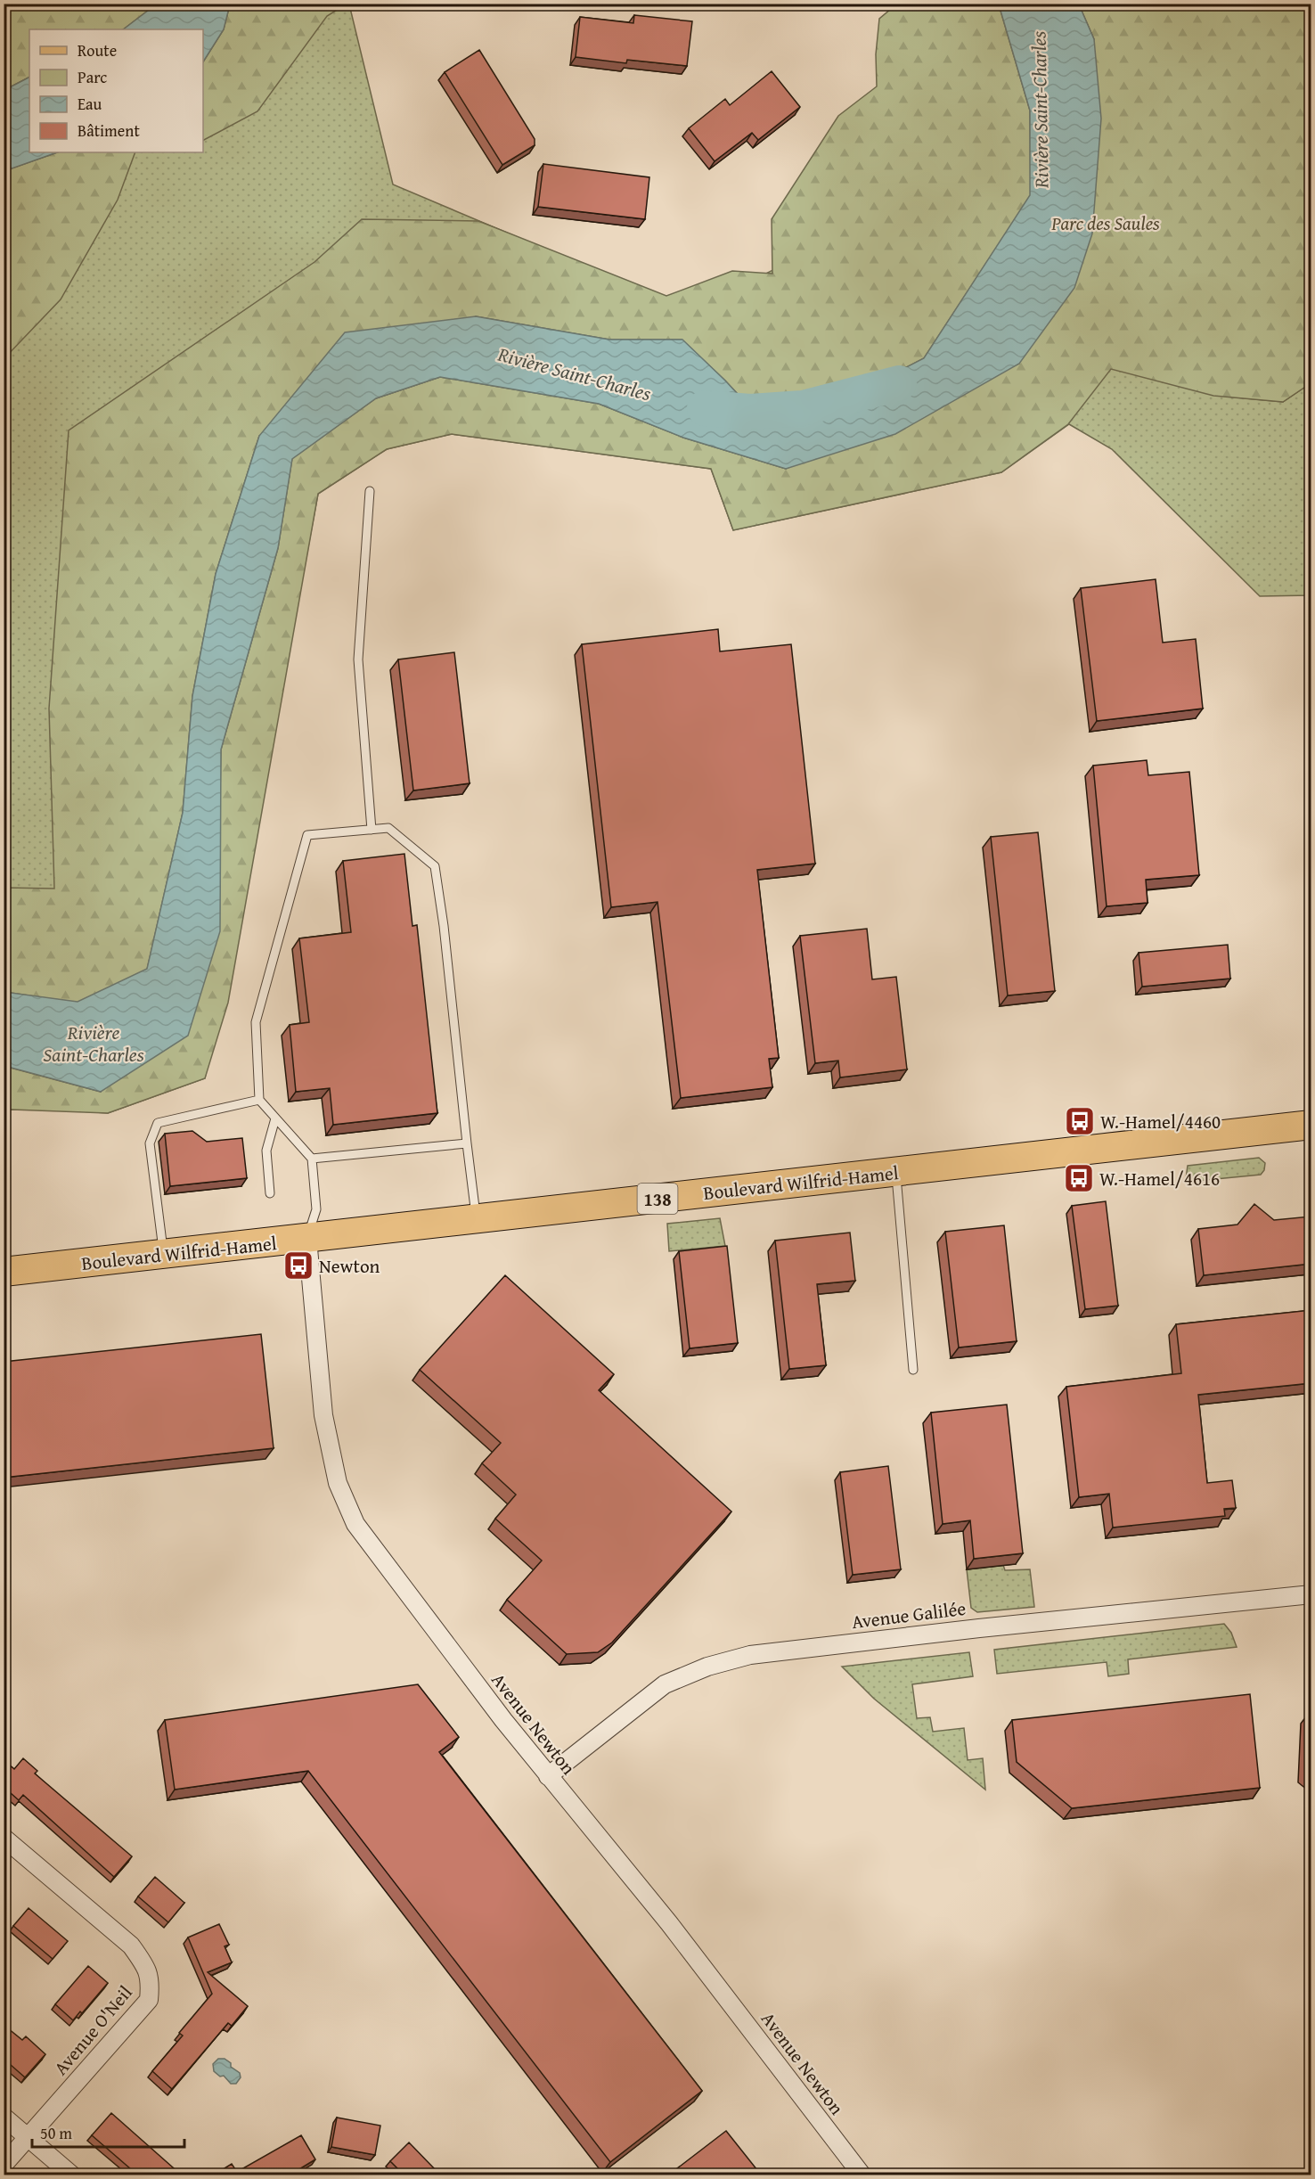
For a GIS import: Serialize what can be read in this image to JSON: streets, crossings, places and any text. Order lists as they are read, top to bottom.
{
  "streets": {
    "main road": ["Boulevard Wilfrid-Hamel", "138"],
    "street": ["Avenue Galilée", "Avenue Newton", "Avenue O'Neil"]
  },
  "crossings": [
    ["Boulevard Wilfrid-Hamel", "Avenue Newton"],
    ["Avenue Galilée", "Avenue Newton"]
  ],
  "water": ["Rivière Saint-Charles"],
  "parks": ["Parc des Saules"],
  "places": {
    "bus stop": ["W.-Hamel/4460", "W.-Hamel/4616", "Newton"]
  },
  "legend": [
    "Route",
    "Parc",
    "Eau",
    "Bâtiment"
  ],
  "scale_bar": "50 m"
}
